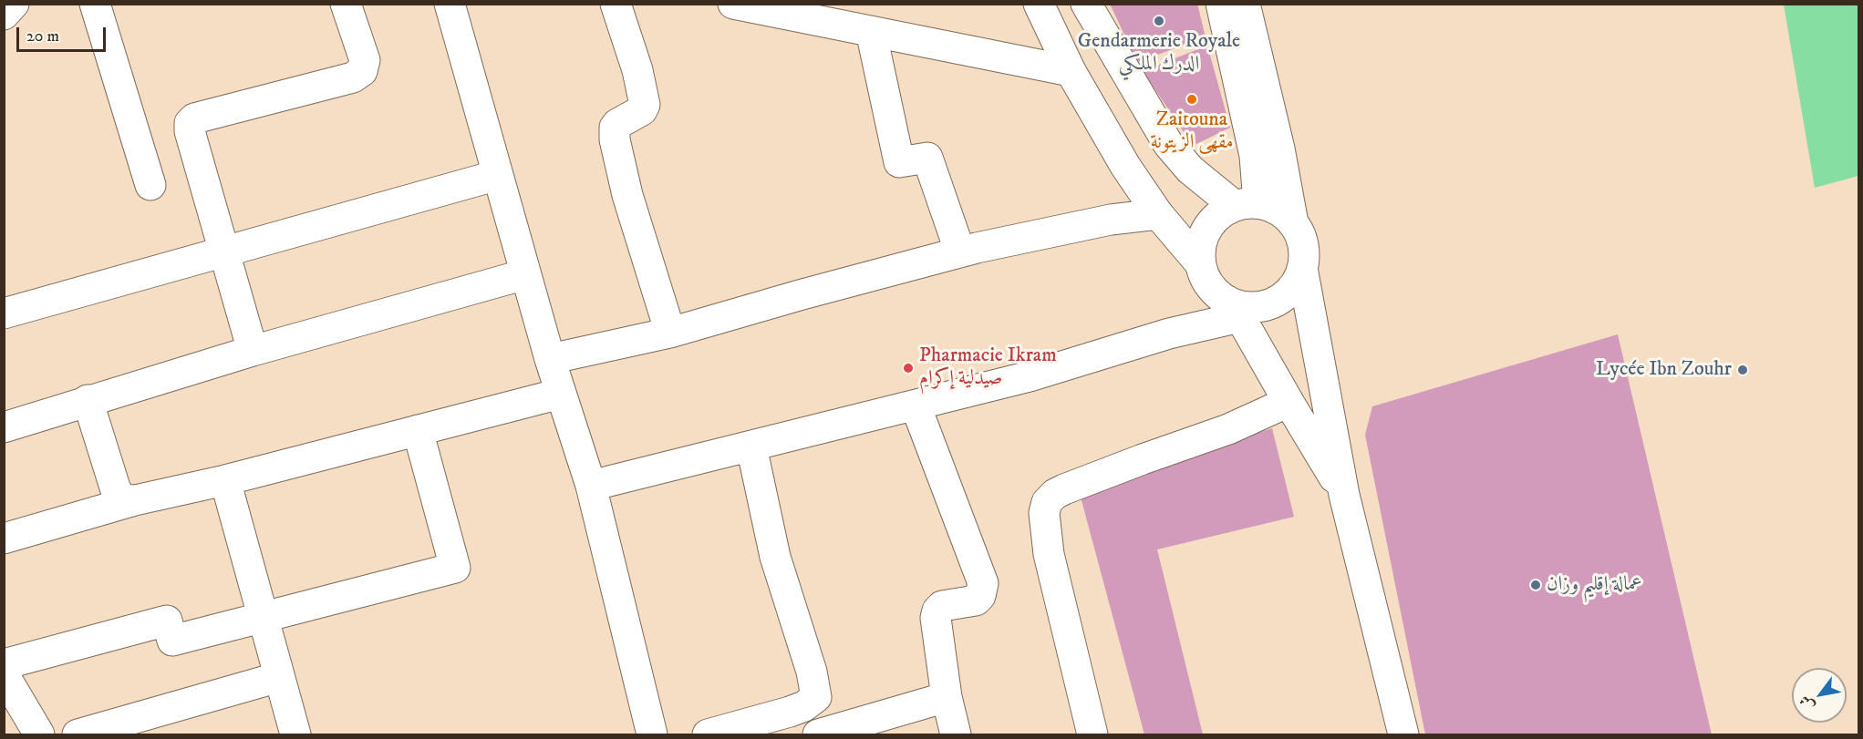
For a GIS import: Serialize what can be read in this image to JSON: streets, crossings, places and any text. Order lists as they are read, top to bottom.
{
  "places": [
    "Gendarmerie Royale الدرك الملكي",
    "Zaitouna مقهى الزيتونة",
    "Pharmacie Ikram صيدلية إكرام",
    "Lycée Ibn Zouhr",
    "عمالة إقليم وزان"
  ],
  "scale_bar": "20 m",
  "north": "bottom left"
}
